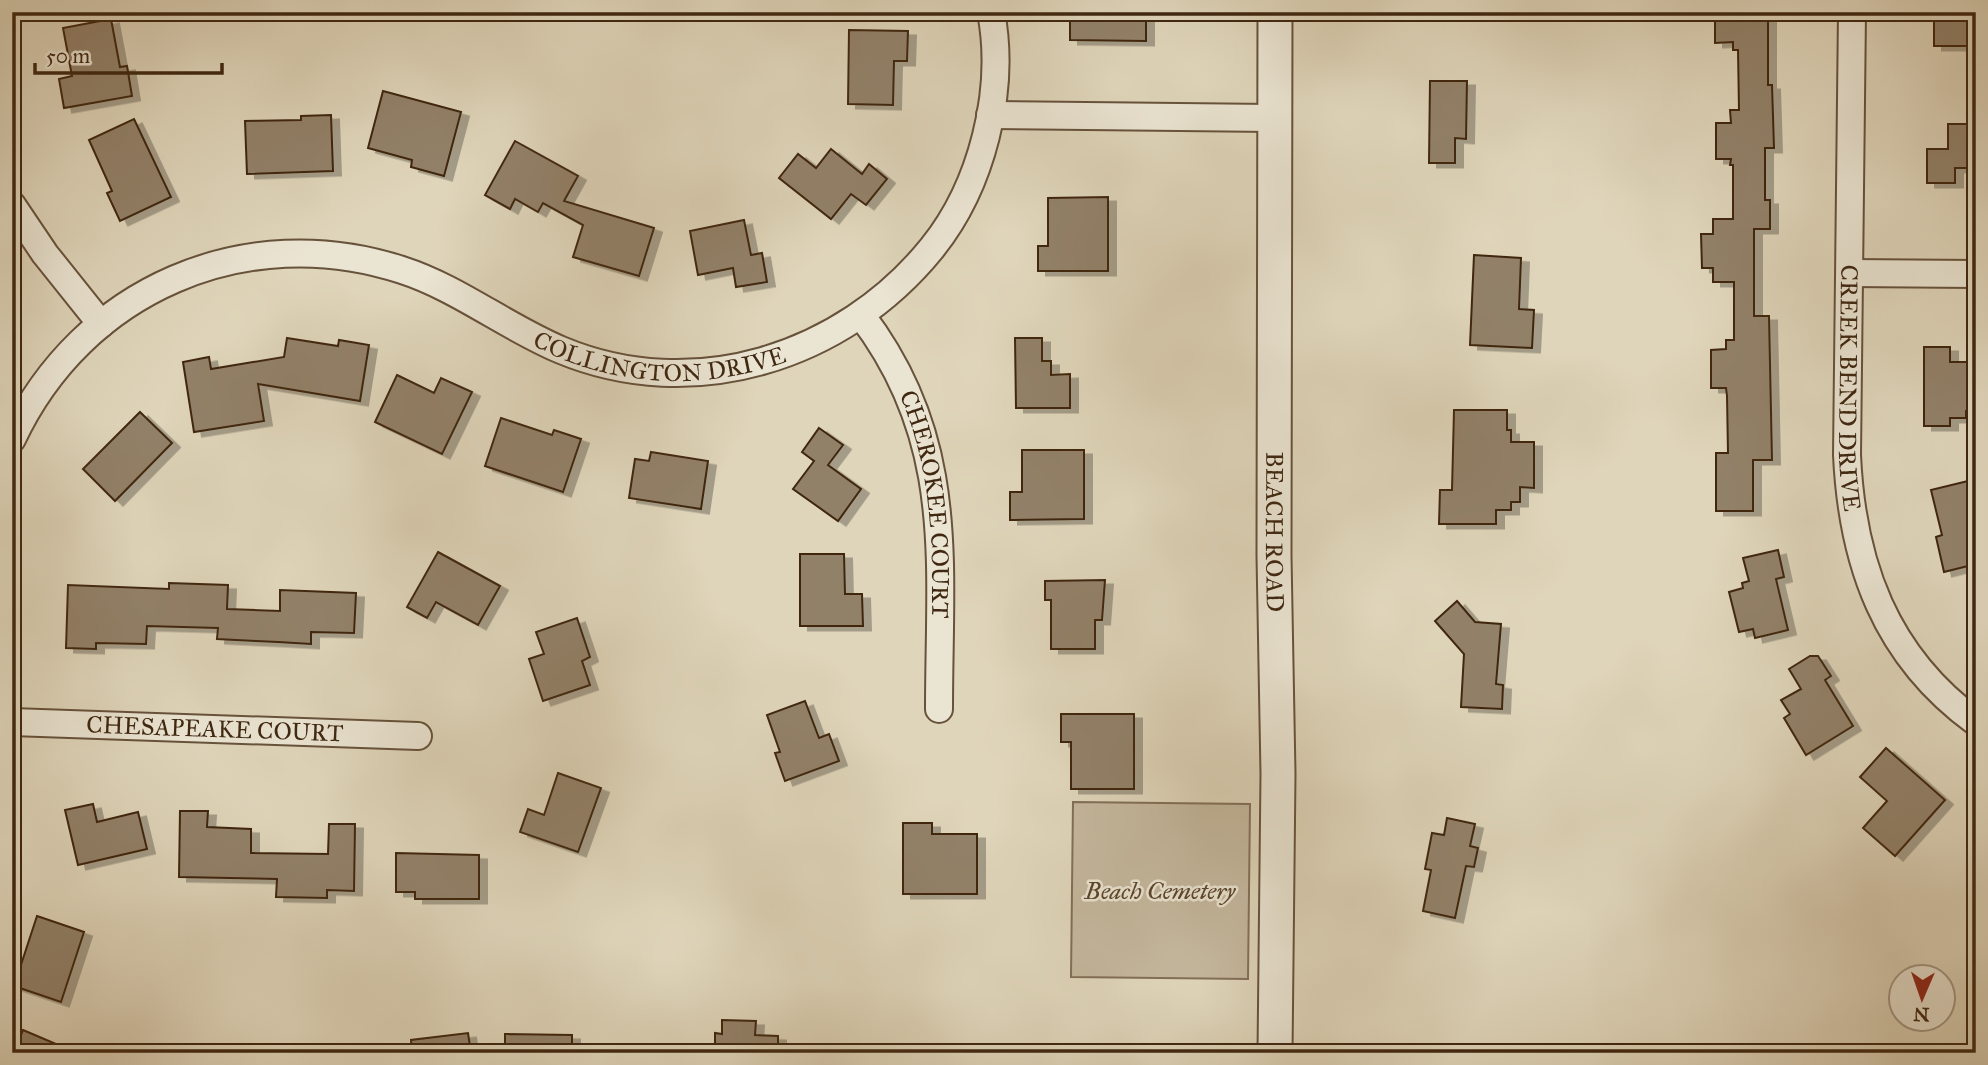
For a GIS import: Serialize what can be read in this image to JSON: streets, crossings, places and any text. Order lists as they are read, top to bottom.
{
  "streets": {
    "street": [
      "COLLINGTON DRIVE",
      "CREEK BEND DRIVE",
      "CHEROKEE COURT",
      "BEACH ROAD",
      "CHESAPEAKE COURT"
    ]
  },
  "crossings": [
    ["COLLINGTON DRIVE", "CHEROKEE COURT"]
  ],
  "parks": ["Beach Cemetery"],
  "scale_bar": "50 m",
  "north": "bottom"
}
